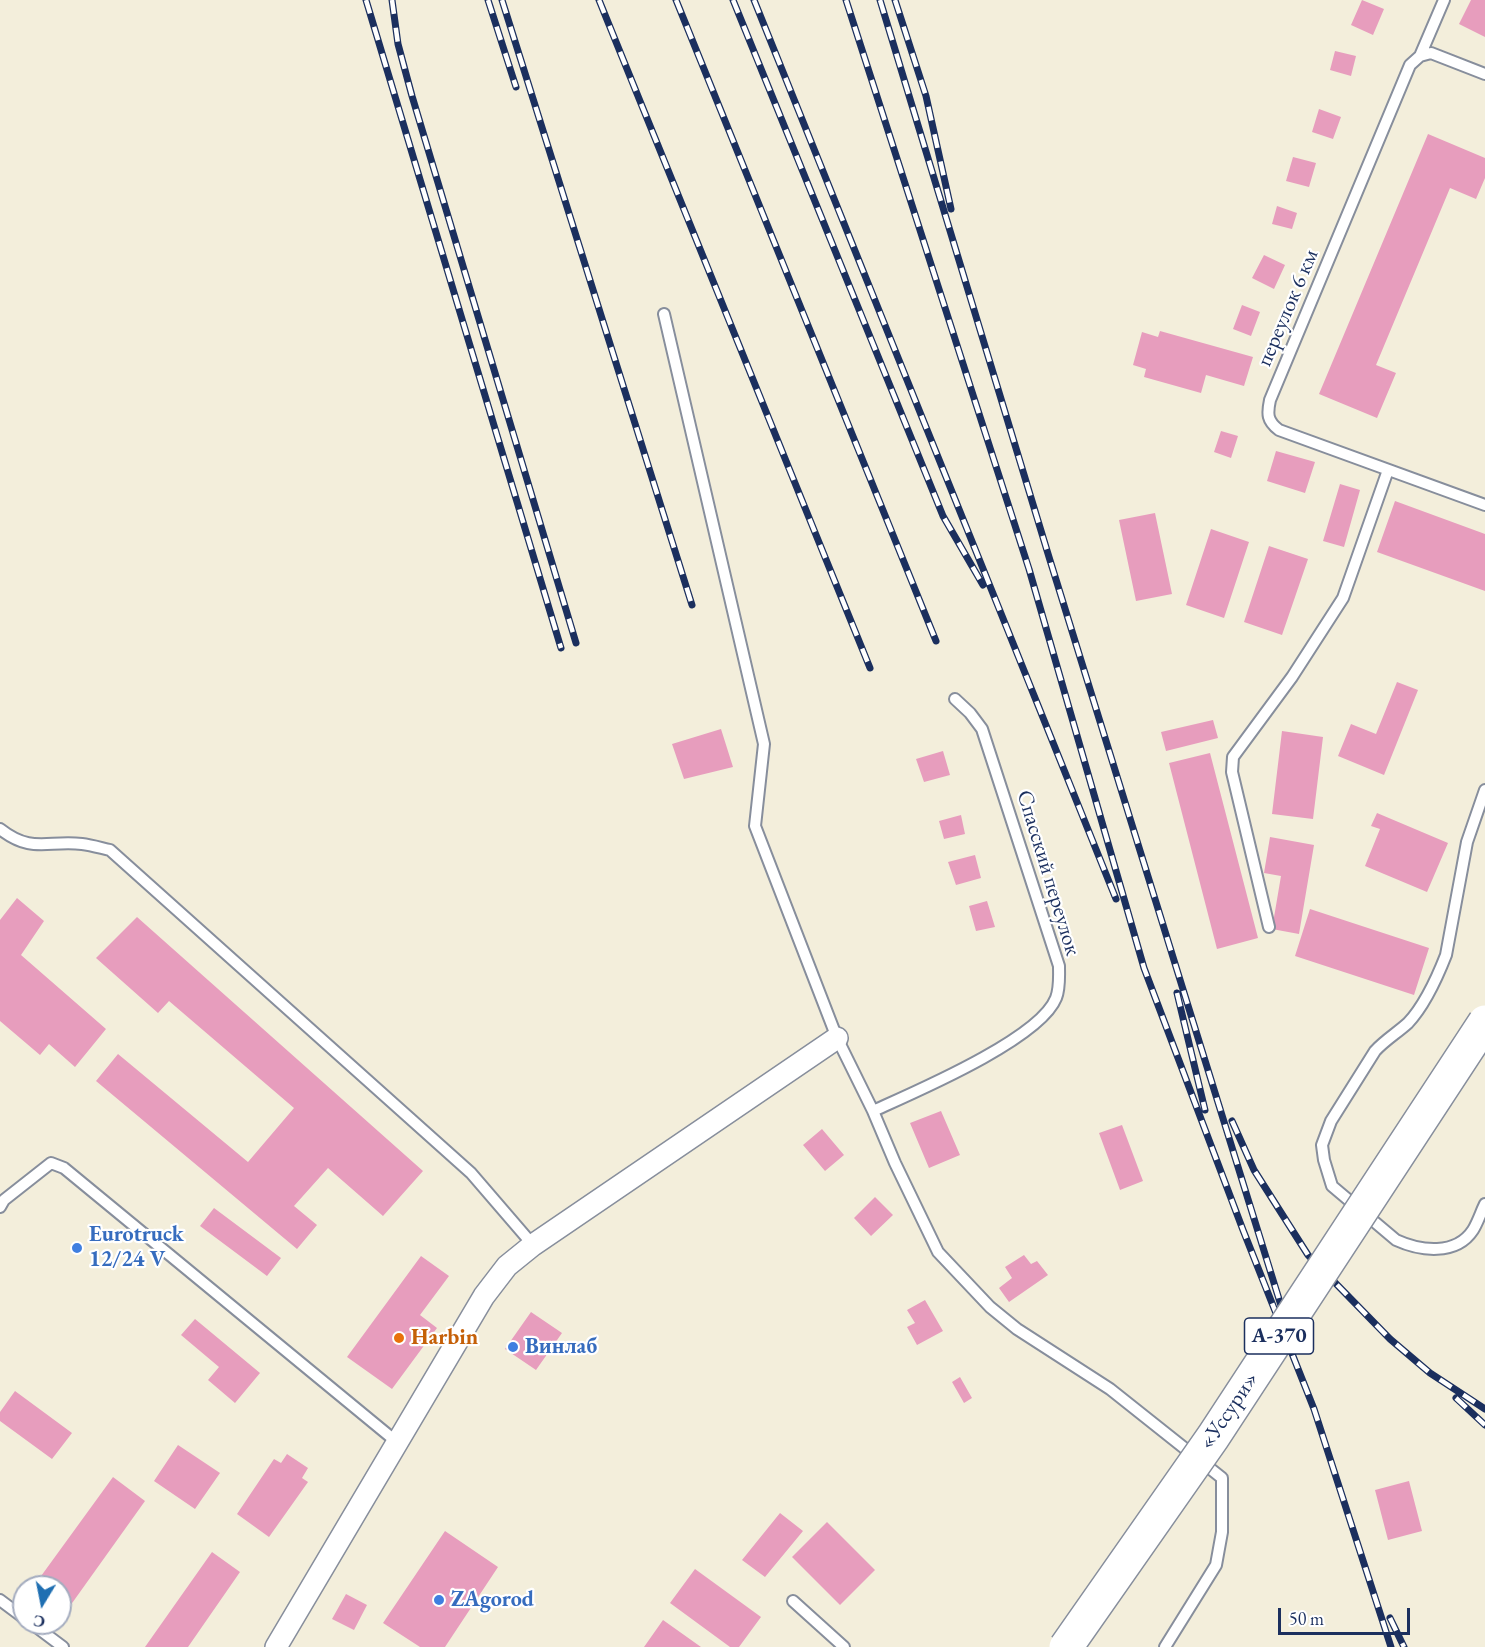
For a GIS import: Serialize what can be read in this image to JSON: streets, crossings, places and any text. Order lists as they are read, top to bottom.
{
  "streets": {
    "highway": ["А-370", "«Уссури»"],
    "lane": ["переулок 6 км", "Спасский переулок"]
  },
  "places": [
    "Eurotruck 12/24 V",
    "Harbin",
    "Винлаб",
    "ZAgorod"
  ],
  "scale_bar": "50 m",
  "north": "bottom"
}
